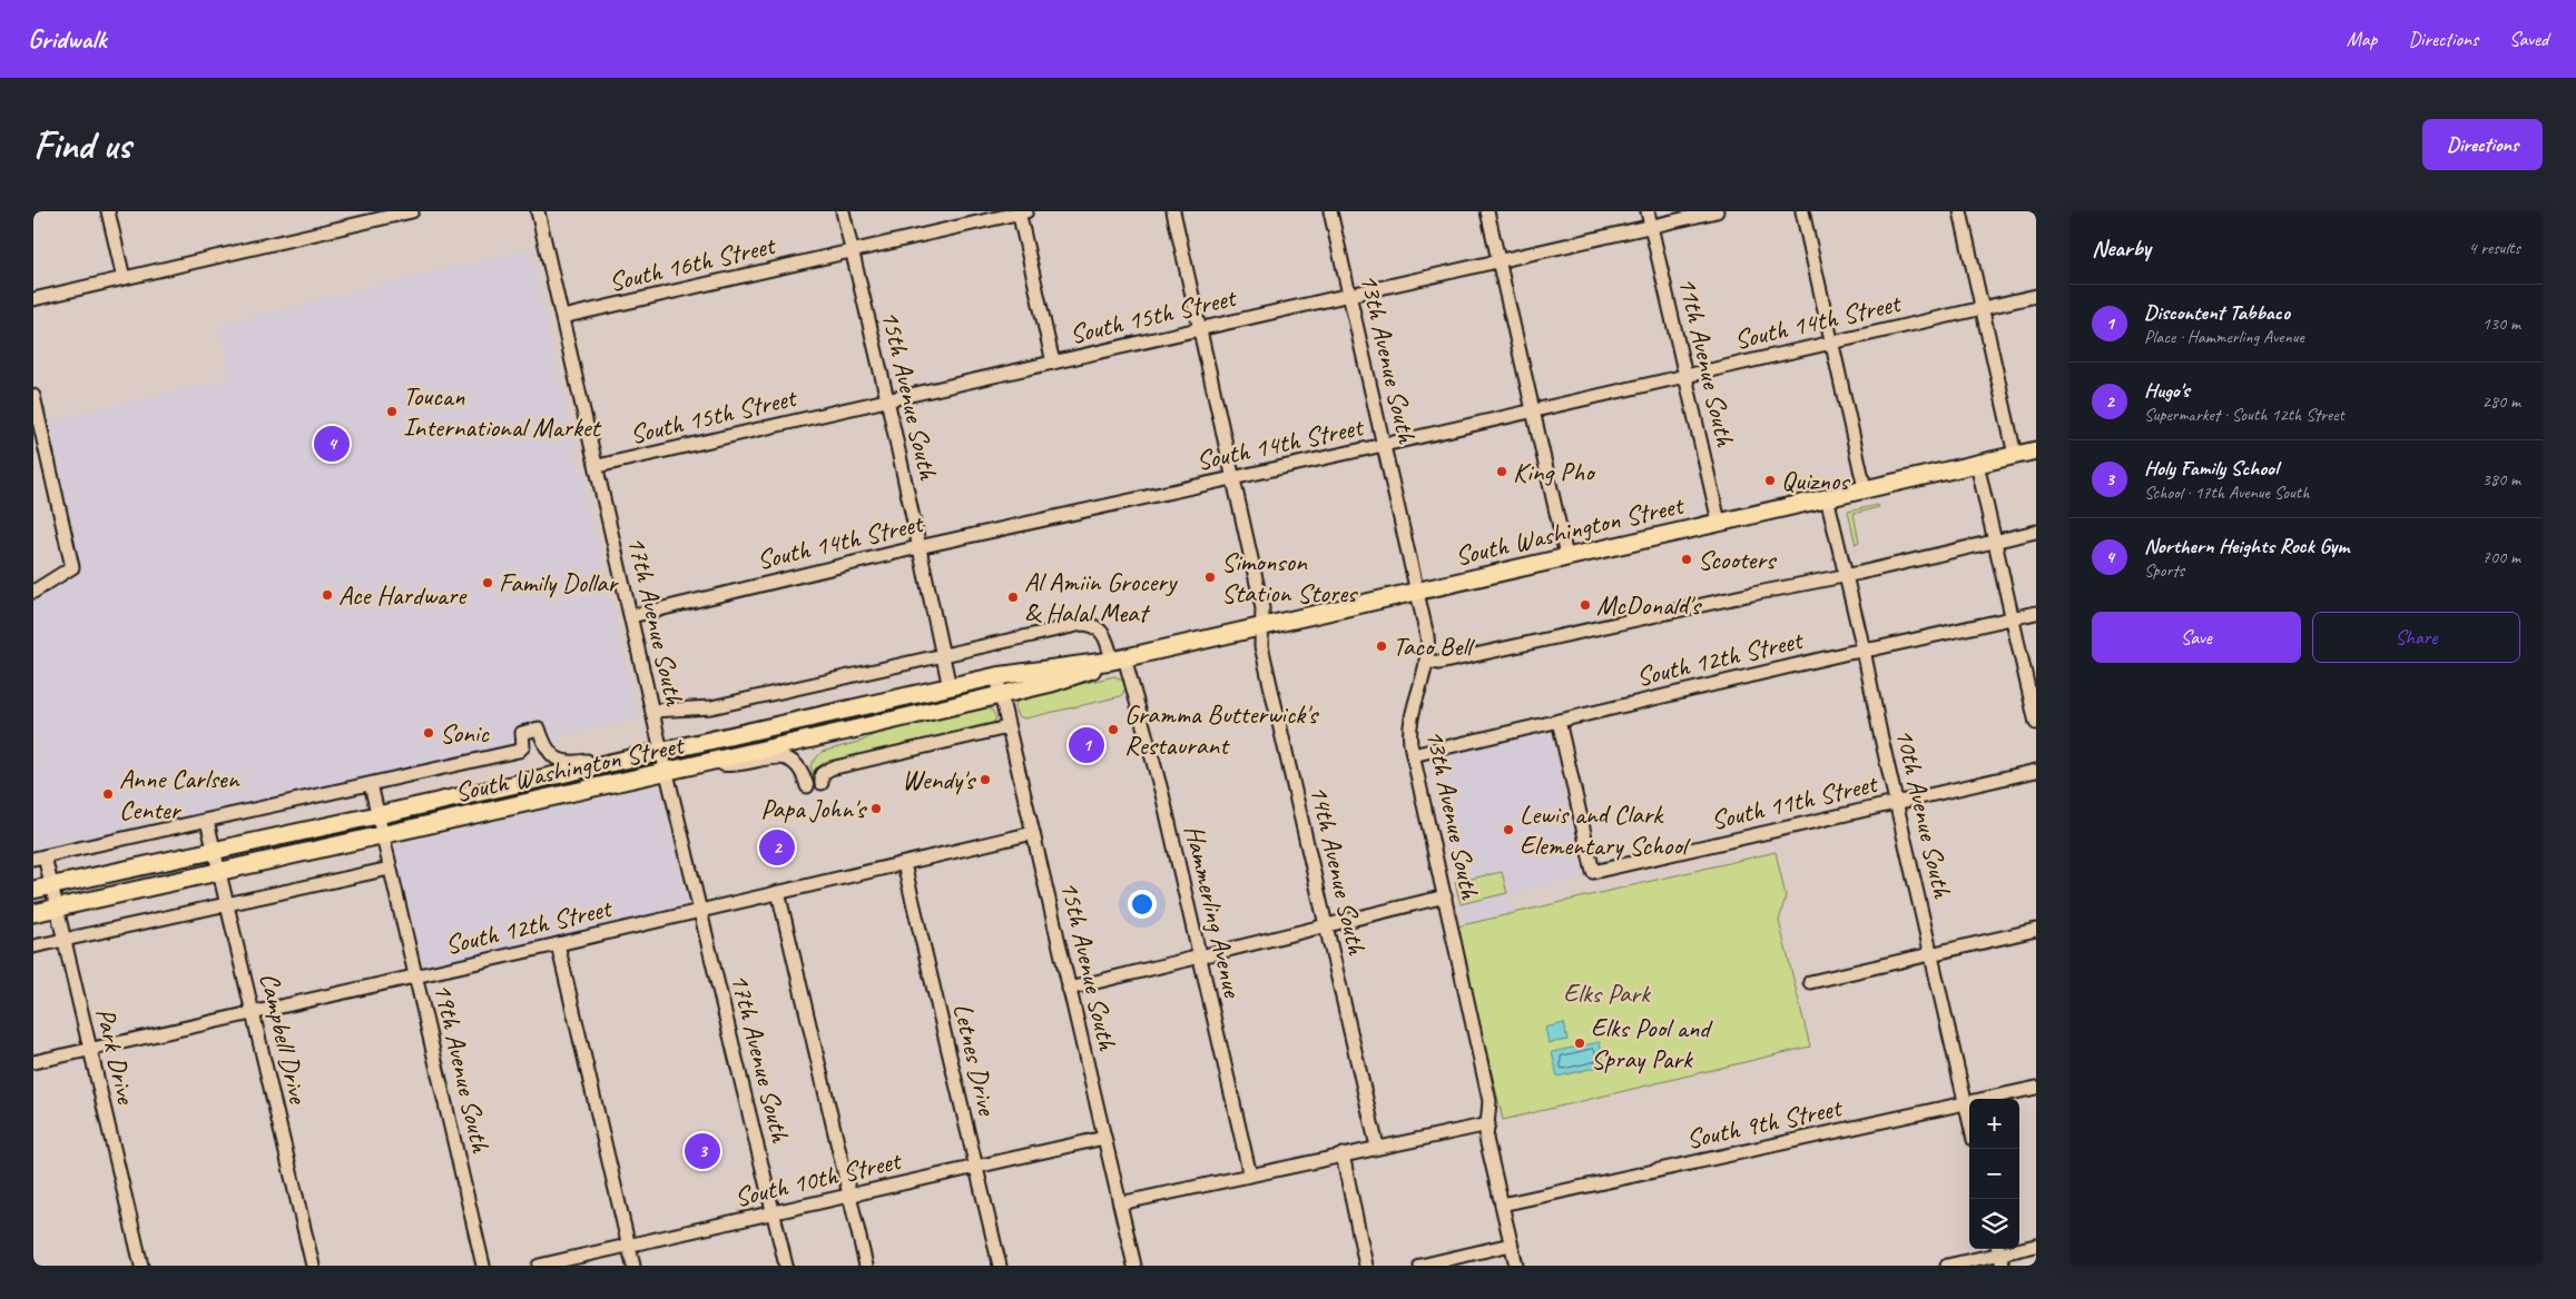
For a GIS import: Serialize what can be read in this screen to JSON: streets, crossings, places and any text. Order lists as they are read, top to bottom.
{
  "streets": {
    "main road": ["South Washington Street"],
    "street": [
      "South 16th Street",
      "South 15th Street",
      "South 14th Street",
      "13th Avenue South",
      "11th Avenue South",
      "15th Avenue South",
      "17th Avenue South",
      "South 12th Street",
      "South 11th Street",
      "10th Avenue South",
      "14th Avenue South",
      "Hammerling Avenue",
      "Campbell Drive",
      "Park Drive",
      "Letnes Drive",
      "19th Avenue South",
      "South 9th Street",
      "South 10th Street"
    ]
  },
  "crossings": [
    ["South 16th Street", "15th Avenue South"],
    ["South 16th Street", "17th Avenue South"],
    ["South 15th Street", "13th Avenue South"],
    ["South 15th Street", "11th Avenue South"],
    ["South 15th Street", "15th Avenue South"],
    ["South 15th Street", "17th Avenue South"],
    ["South 15th Street", "14th Avenue South"],
    ["South 14th Street", "13th Avenue South"],
    ["South 14th Street", "11th Avenue South"],
    ["South 14th Street", "15th Avenue South"],
    ["South 14th Street", "17th Avenue South"],
    ["South 14th Street", "14th Avenue South"],
    ["13th Avenue South", "South Washington Street"],
    ["13th Avenue South", "South 12th Street"],
    ["13th Avenue South", "South 9th Street"],
    ["11th Avenue South", "South Washington Street"],
    ["15th Avenue South", "South Washington Street"],
    ["15th Avenue South", "South 12th Street"],
    ["15th Avenue South", "Hammerling Avenue"],
    ["15th Avenue South", "South 10th Street"],
    ["South Washington Street", "17th Avenue South"],
    ["South Washington Street", "10th Avenue South"],
    ["South Washington Street", "14th Avenue South"],
    ["South Washington Street", "Hammerling Avenue"],
    ["South Washington Street", "Campbell Drive"],
    ["South Washington Street", "Park Drive"],
    ["South Washington Street", "19th Avenue South"],
    ["17th Avenue South", "South 12th Street"],
    ["17th Avenue South", "South 10th Street"],
    ["South 12th Street", "South 11th Street"],
    ["South 12th Street", "10th Avenue South"],
    ["South 12th Street", "Campbell Drive"],
    ["South 12th Street", "Park Drive"],
    ["South 12th Street", "Letnes Drive"],
    ["South 12th Street", "19th Avenue South"],
    ["South 11th Street", "10th Avenue South"],
    ["10th Avenue South", "South 9th Street"],
    ["Letnes Drive", "South 10th Street"]
  ],
  "parks": ["Elks Park"],
  "places": [
    "Toucan International Market",
    "King Pho",
    "Quiznos",
    "Scooters",
    "Simonson Station Stores",
    "Family Dollar",
    "Ace Hardware",
    "Al Amiin Grocery & Halal Meat",
    "McDonald's",
    "Taco Bell",
    "Gramma Butterwick's Restaurant",
    "Sonic",
    "Wendy's",
    "Anne Carlsen Center",
    "Papa John's",
    "Lewis and Clark Elementary School",
    "Elks Pool and Spray Park"
  ],
  "page": {
    "header": "Gridwalk",
    "nav": ["Map", "Directions", "Saved"],
    "buttons": [
      "Directions",
      ["Save", "Share"]
    ],
    "title": "Find us",
    "heading": ["Nearby", "4 results"],
    "list": [
      {
        "mark": "1",
        "name": "Discontent Tabbaco",
        "note": "Place · Hammerling Avenue",
        "value": "130 m"
      },
      {
        "mark": "2",
        "name": "Hugo's",
        "note": "Supermarket · South 12th Street",
        "value": "280 m"
      },
      {
        "mark": "3",
        "name": "Holy Family School",
        "note": "School · 17th Avenue South",
        "value": "380 m"
      },
      {
        "mark": "4",
        "name": "Northern Heights Rock Gym",
        "note": "Sports",
        "value": "700 m"
      }
    ],
    "pins": [
      "4",
      "1",
      "2",
      "3"
    ],
    "map_buttons": ["+", "−"]
  }
}
